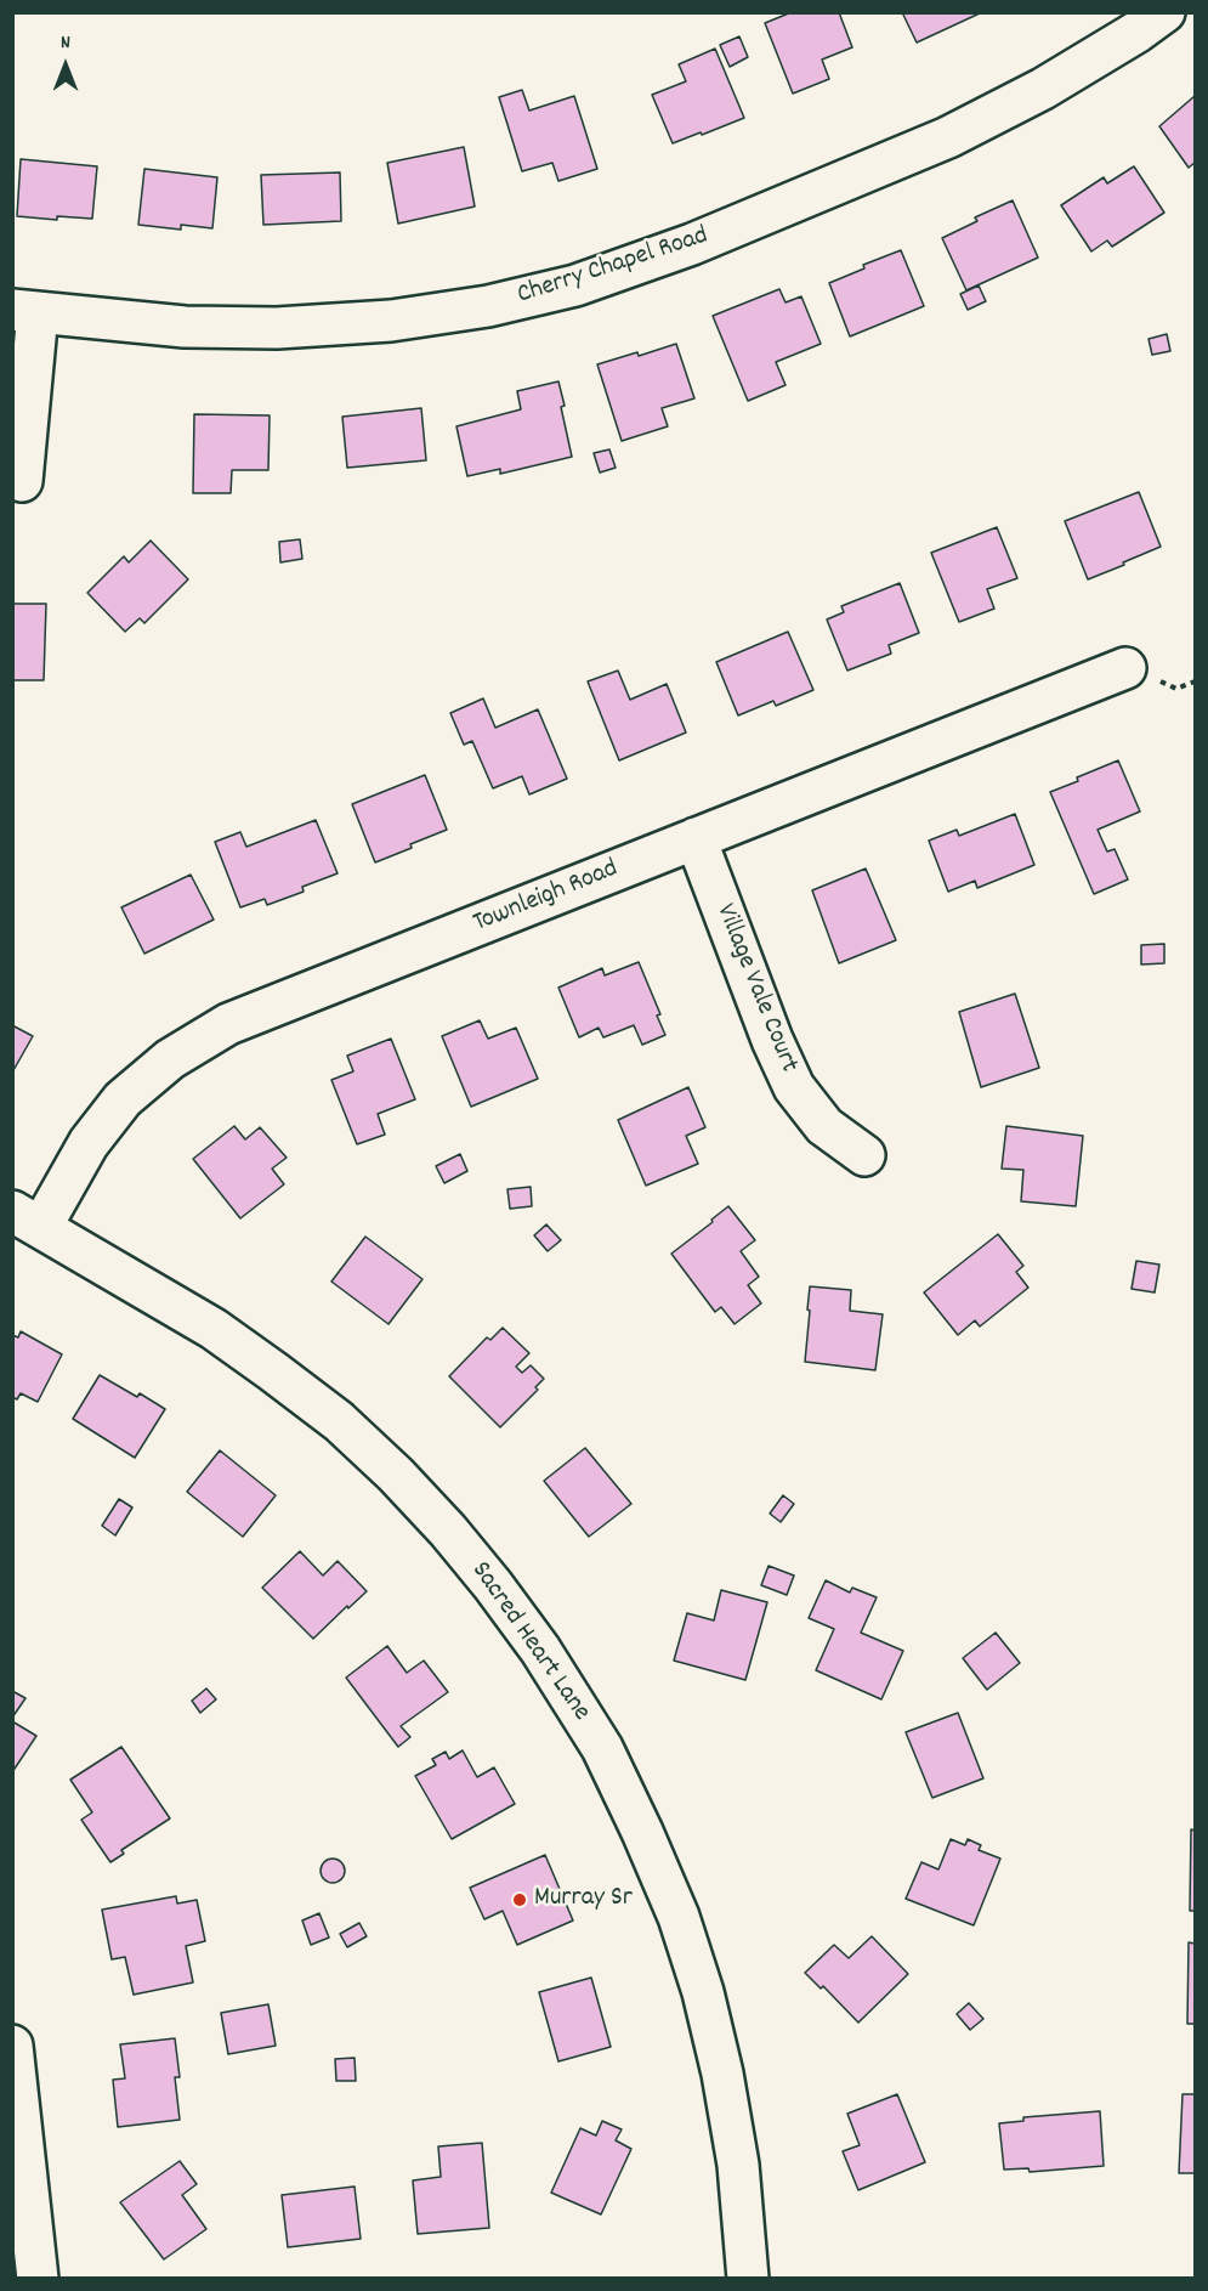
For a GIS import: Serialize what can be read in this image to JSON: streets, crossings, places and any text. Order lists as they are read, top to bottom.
{
  "streets": {
    "street": [
      "Cherry Chapel Road",
      "Townleigh Road",
      "Village Vale Court",
      "Sacred Heart Lane"
    ]
  },
  "crossings": [
    ["Townleigh Road", "Village Vale Court"],
    ["Townleigh Road", "Sacred Heart Lane"]
  ],
  "places": ["Murray Sr"],
  "north": "top"
}
